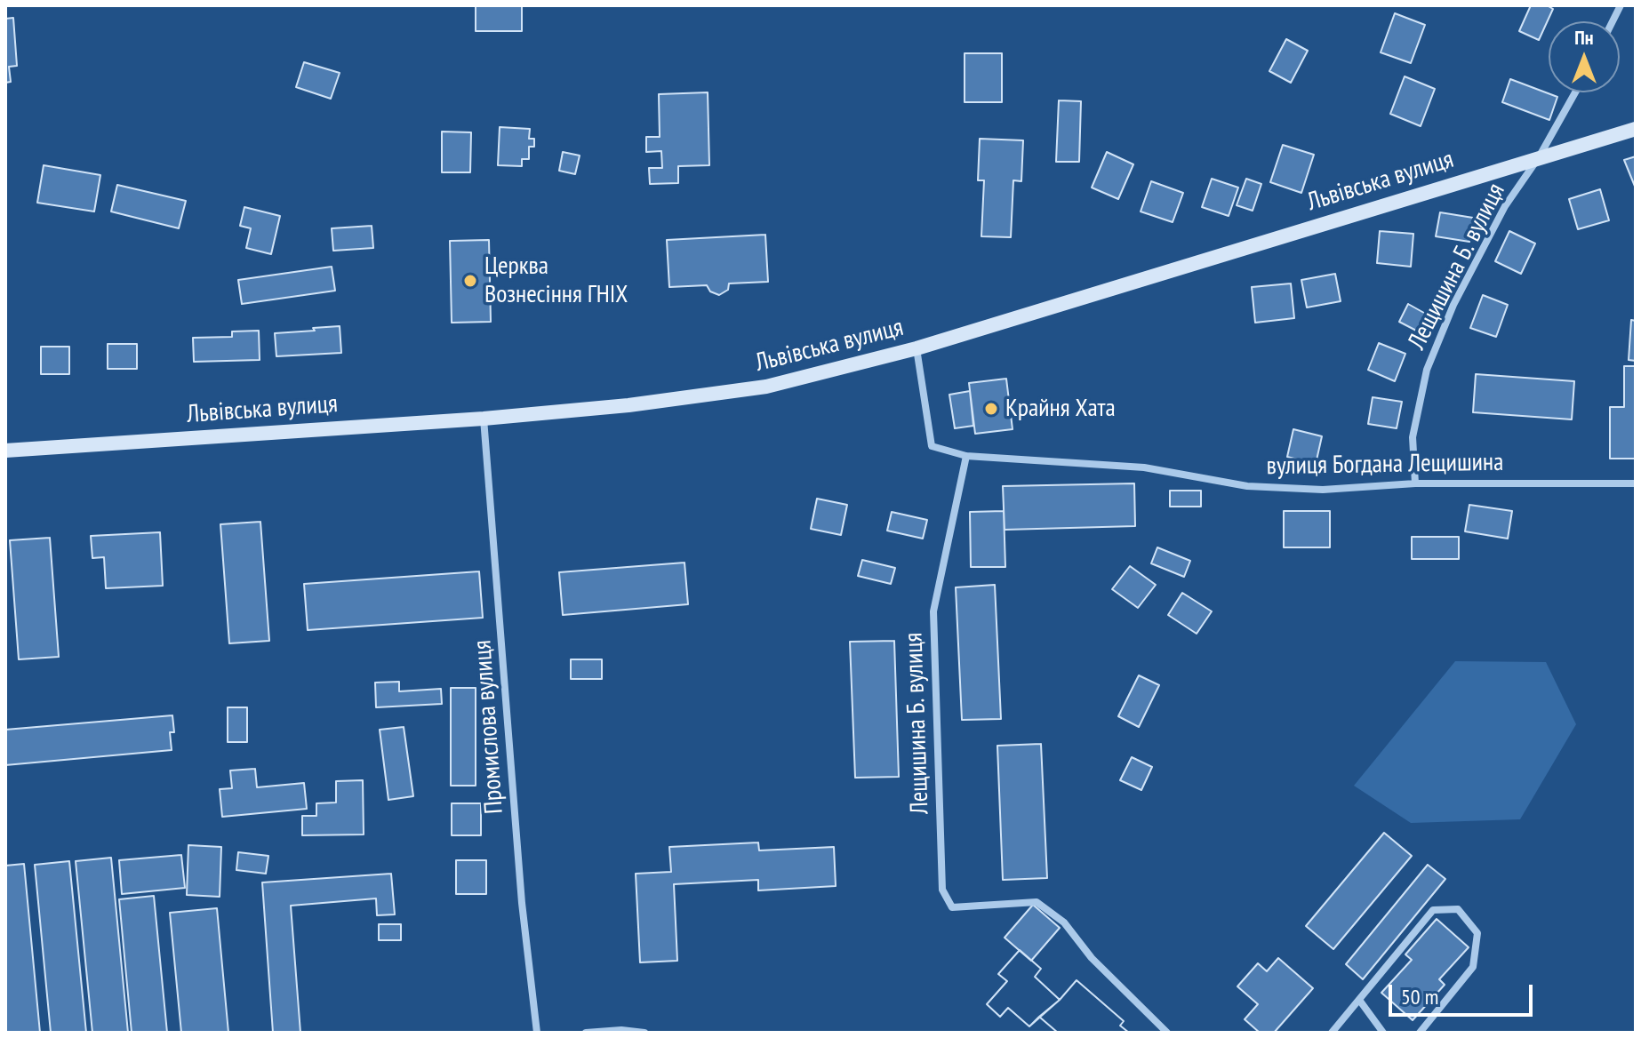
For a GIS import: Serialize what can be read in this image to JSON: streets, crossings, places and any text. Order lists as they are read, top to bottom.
{
  "streets": {
    "main road": ["Львівська вулиця"],
    "street": ["Лещишина Б. вулиця", "вулиця Богдана Лещишина", "Промислова вулиця"]
  },
  "crossings": [
    ["Львівська вулиця", "Лещишина Б. вулиця"],
    ["Львівська вулиця", "вулиця Богдана Лещишина"],
    ["Львівська вулиця", "Промислова вулиця"],
    ["Лещишина Б. вулиця", "вулиця Богдана Лещишина"]
  ],
  "places": ["Церква Вознесіння ГНІХ", "Крайня Хата"],
  "scale_bar": "50 m",
  "north": "top"
}
